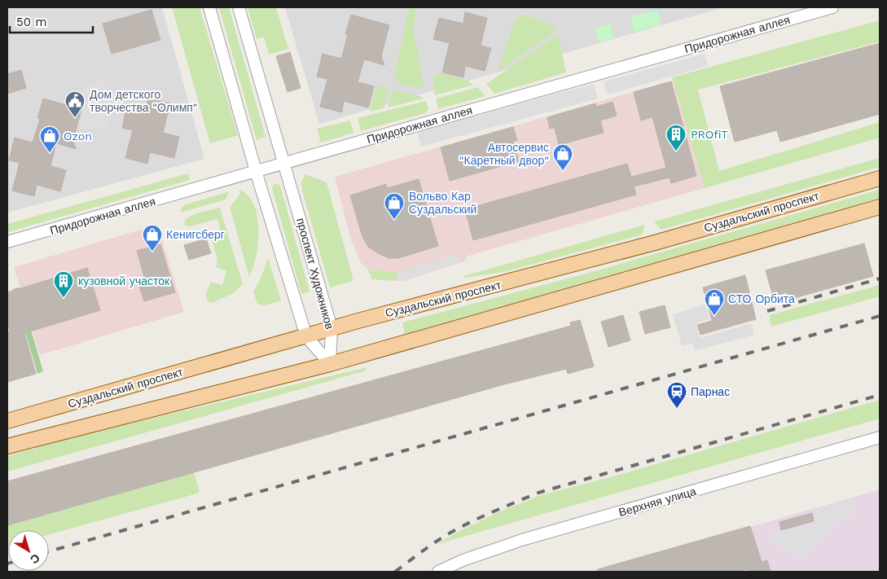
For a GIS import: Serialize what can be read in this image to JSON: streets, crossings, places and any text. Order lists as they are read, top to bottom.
{
  "streets": {
    "main road": ["Суздальский проспект"],
    "street": ["Придорожная аллея", "проспект Художников", "Верхняя улица"]
  },
  "crossings": [
    ["Придорожная аллея", "проспект Художников"],
    ["Суздальский проспект", "проспект Художников"]
  ],
  "places": {
    "public building": ["Дом детского творчества \"Олимп\""],
    "building": ["PROfiT", "кузовной участок"],
    "shop": [
      "Ozon",
      "Автосервис \"Каретный двор\"",
      "Вольво Кар Суздальский",
      "Кенигсберг",
      "СТО Орбита"
    ],
    "station": ["Парнас"]
  },
  "scale_bar": "50 m",
  "north": "bottom right"
}
